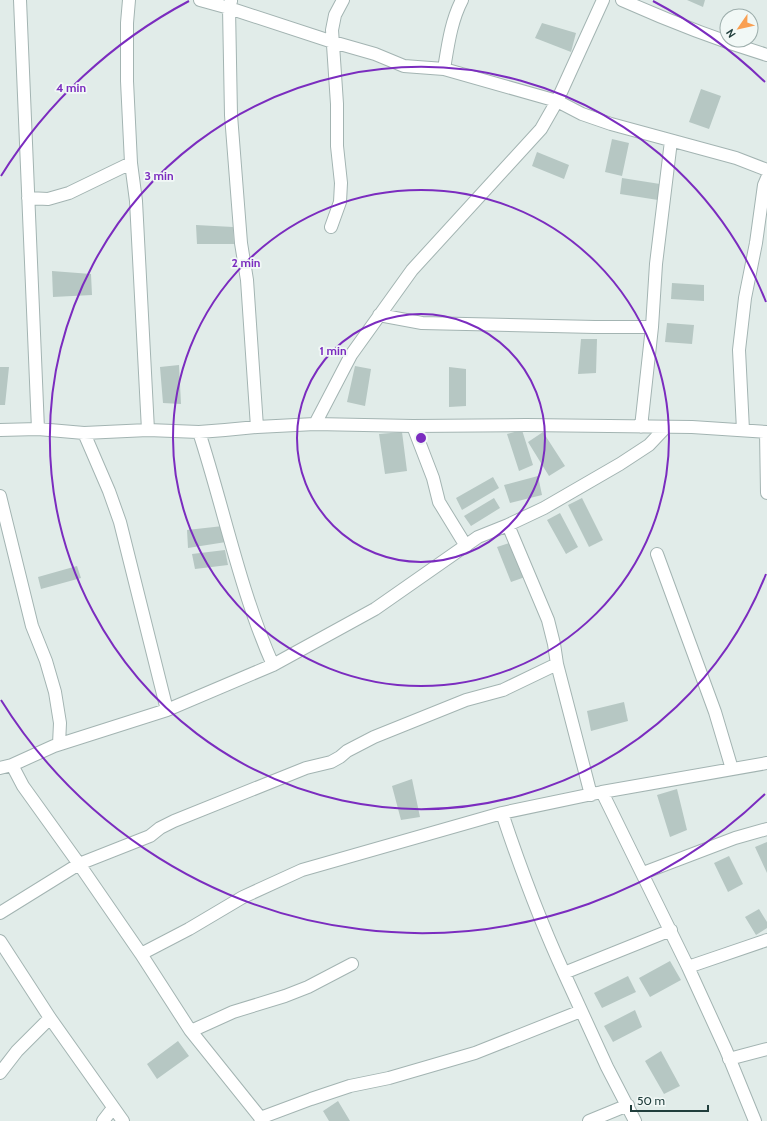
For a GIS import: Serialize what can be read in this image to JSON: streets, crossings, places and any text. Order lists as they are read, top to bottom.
{
  "scale_bar": "50 m",
  "north": "bottom left",
  "rings": [
    "4 min",
    "3 min",
    "2 min",
    "1 min"
  ]
}
